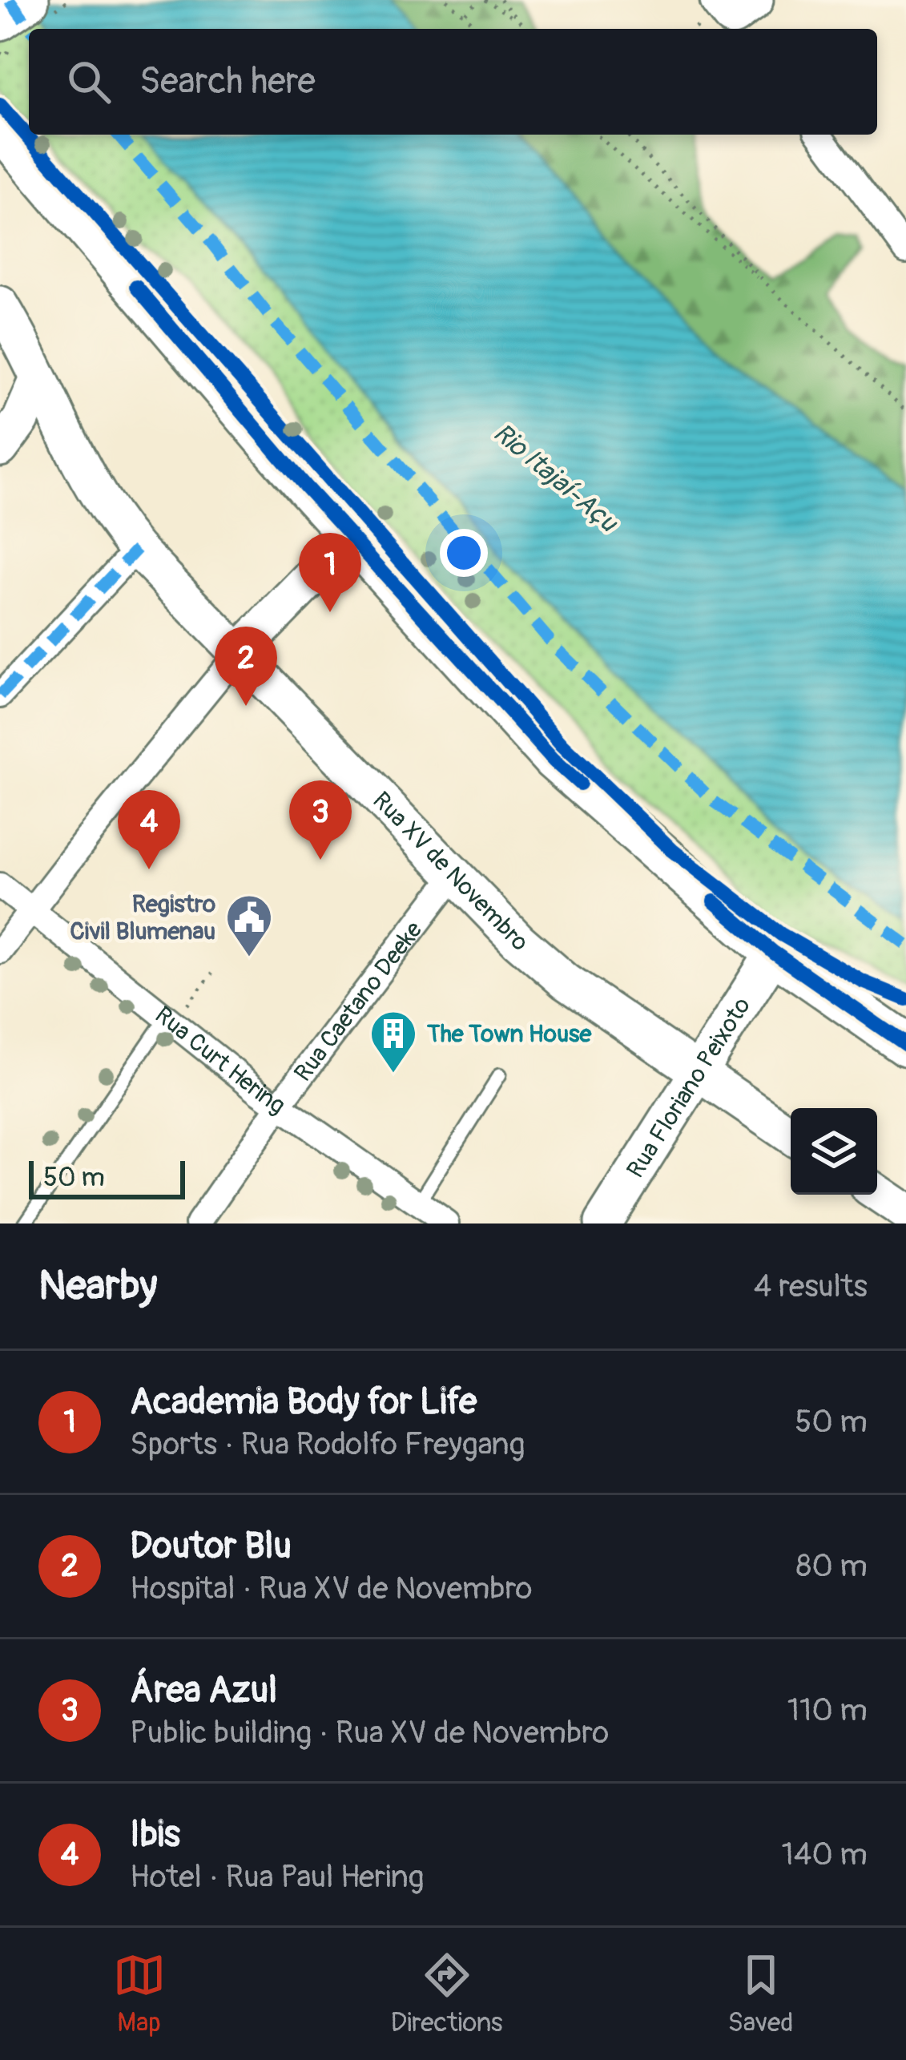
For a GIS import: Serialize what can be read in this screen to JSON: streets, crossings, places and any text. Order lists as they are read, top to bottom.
{
  "streets": {
    "street": [
      "Rua XV de Novembro",
      "Rua Caetano Deeke",
      "Rua Curt Hering",
      "Rua Floriano Peixoto"
    ]
  },
  "crossings": [
    ["Rua XV de Novembro", "Rua Caetano Deeke"],
    ["Rua XV de Novembro", "Rua Floriano Peixoto"],
    ["Rua Caetano Deeke", "Rua Curt Hering"]
  ],
  "water": ["Rio Itajaí-Açu"],
  "places": {
    "public building": ["Registro Civil Blumenau"],
    "building": ["The Town House"]
  },
  "scale_bar": "50 m",
  "page": {
    "search": "Search here",
    "pins": [
      "1",
      "2",
      "3",
      "4"
    ],
    "scale": "50 m",
    "heading": ["Nearby", "4 results"],
    "list": [
      {
        "mark": "1",
        "name": "Academia Body for Life",
        "note": "Sports · Rua Rodolfo Freygang",
        "value": "50 m"
      },
      {
        "mark": "2",
        "name": "Doutor Blu",
        "note": "Hospital · Rua XV de Novembro",
        "value": "80 m"
      },
      {
        "mark": "3",
        "name": "Área Azul",
        "note": "Public building · Rua XV de Novembro",
        "value": "110 m"
      },
      {
        "mark": "4",
        "name": "Ibis",
        "note": "Hotel · Rua Paul Hering",
        "value": "140 m"
      }
    ],
    "nav": ["Map", "Directions", "Saved"]
  }
}
